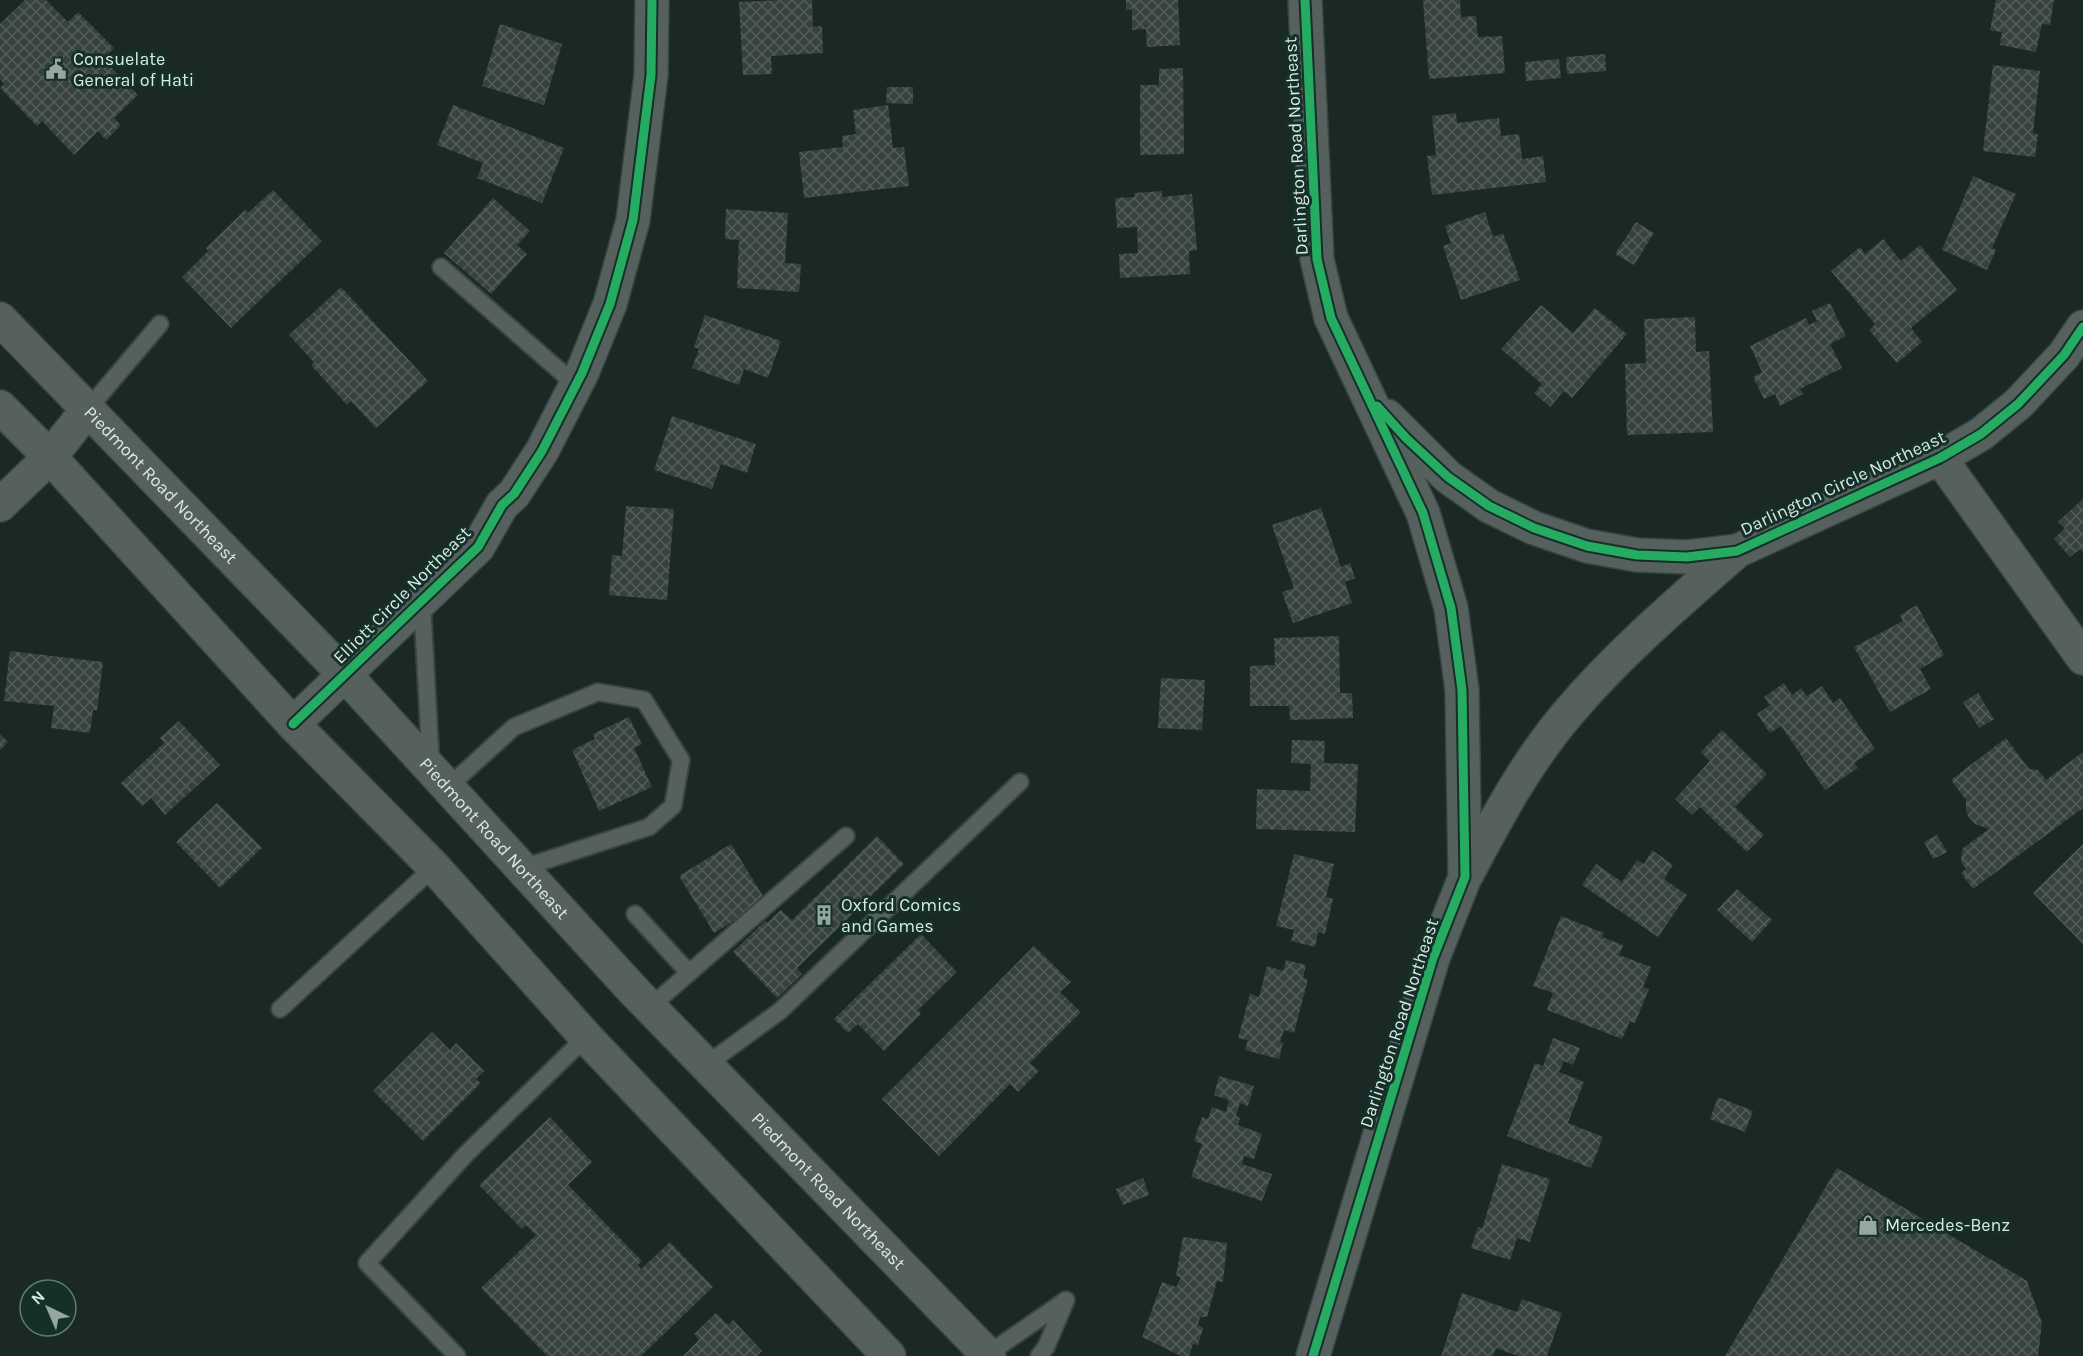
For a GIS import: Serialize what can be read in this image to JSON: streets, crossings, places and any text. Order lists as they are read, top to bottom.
{
  "streets": {
    "street": [
      "Darlington Road Northeast",
      "Darlington Circle Northeast",
      "Piedmont Road Northeast",
      "Elliott Circle Northeast"
    ]
  },
  "crossings": [
    ["Darlington Road Northeast", "Darlington Circle Northeast"],
    ["Piedmont Road Northeast", "Elliott Circle Northeast"]
  ],
  "places": {
    "public building": ["Consuelate General of Hati"],
    "building": ["Oxford Comics and Games"],
    "shop": ["Mercedes-Benz"]
  },
  "north": "top left"
}
